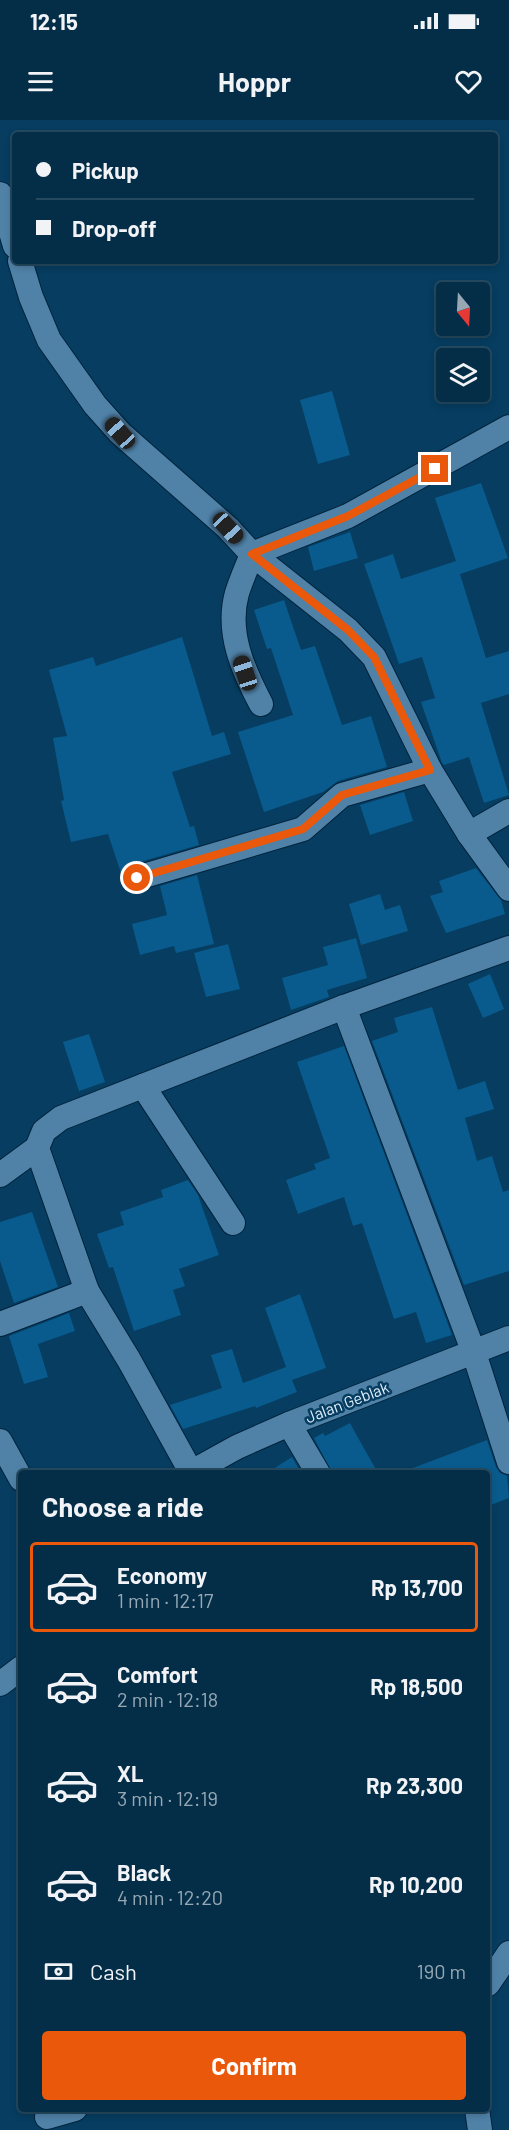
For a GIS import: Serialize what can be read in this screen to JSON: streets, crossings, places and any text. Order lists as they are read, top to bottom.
{
  "streets": {
    "street": ["Jalan Geblak"]
  },
  "north": "bottom",
  "page": {
    "status": "12:15",
    "header": "Hoppr",
    "banner": ["Pickup", "Drop-off"],
    "heading": "Choose a ride",
    "list": [
      {
        "name": "Economy",
        "note": "1 min · 12:17",
        "value": "Rp 13,700"
      },
      {
        "name": "Comfort",
        "note": "2 min · 12:18",
        "value": "Rp 18,500"
      },
      {
        "name": "XL",
        "note": "3 min · 12:19",
        "value": "Rp 23,300"
      },
      {
        "name": "Black",
        "note": "4 min · 12:20",
        "value": "Rp 10,200"
      }
    ],
    "pay": ["Cash", "190 m"],
    "buttons": "Confirm"
  }
}
